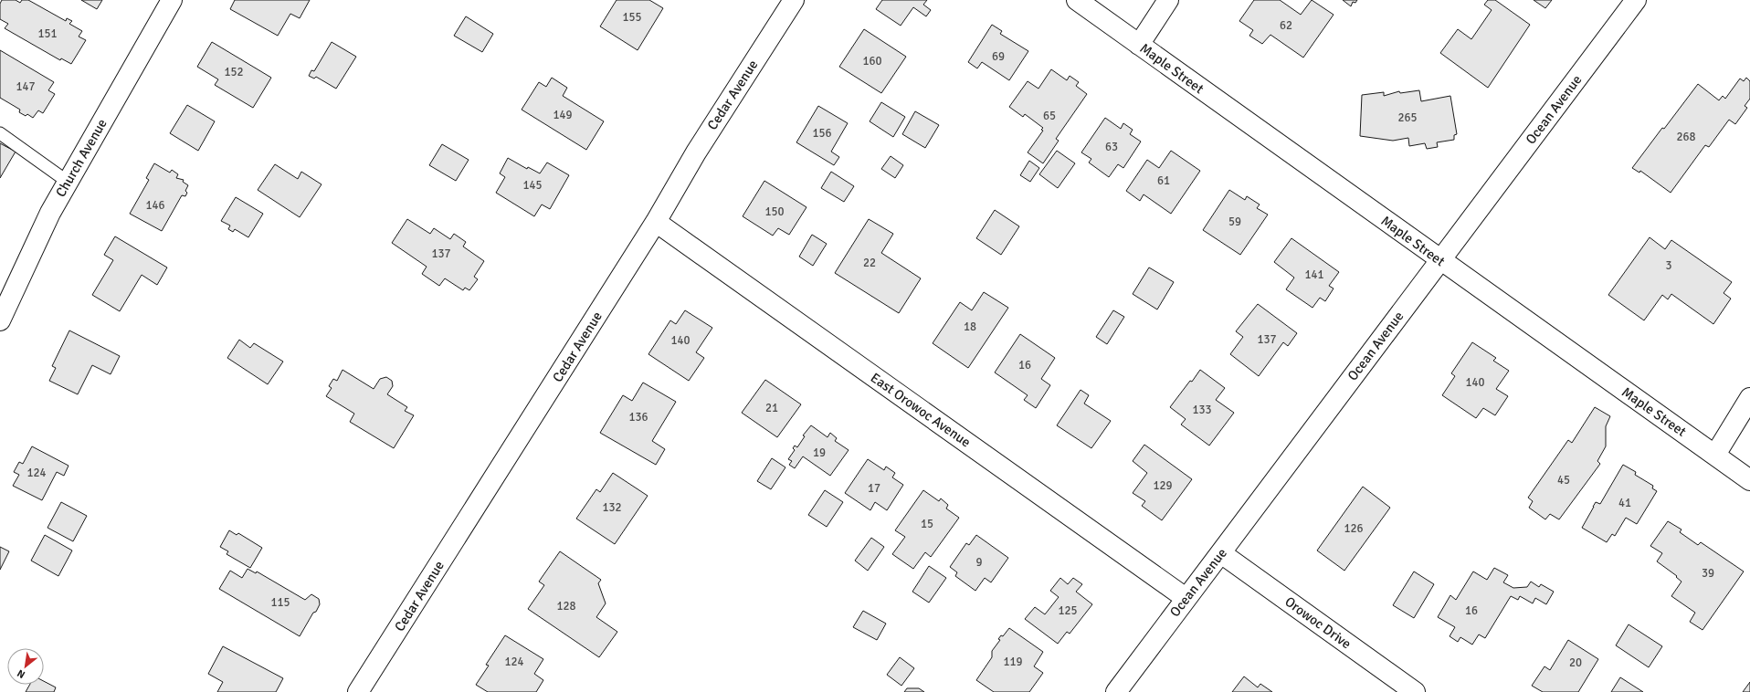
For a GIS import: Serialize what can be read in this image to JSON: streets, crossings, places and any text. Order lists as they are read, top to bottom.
{
  "streets": {
    "street": [
      "Maple Street",
      "Cedar Avenue",
      "Ocean Avenue",
      "Church Avenue",
      "East Orowoc Avenue",
      "Orowoc Drive"
    ]
  },
  "crossings": [
    ["Maple Street", "Ocean Avenue"],
    ["Cedar Avenue", "East Orowoc Avenue"],
    ["Ocean Avenue", "East Orowoc Avenue"],
    ["Ocean Avenue", "Orowoc Drive"]
  ],
  "house_numbers": [
    "155",
    "62",
    "151",
    "69",
    "160",
    "152",
    "147",
    "149",
    "65",
    "265",
    "156",
    "268",
    "63",
    "61",
    "145",
    "146",
    "150",
    "59",
    "137",
    "22",
    "3",
    "141",
    "18",
    "137",
    "140",
    "16",
    "140",
    "21",
    "133",
    "136",
    "19",
    "124",
    "45",
    "129",
    "17",
    "41",
    "132",
    "15",
    "126",
    "9",
    "39",
    "115",
    "128",
    "125",
    "16",
    "124",
    "119",
    "20"
  ],
  "north": "bottom left"
}
